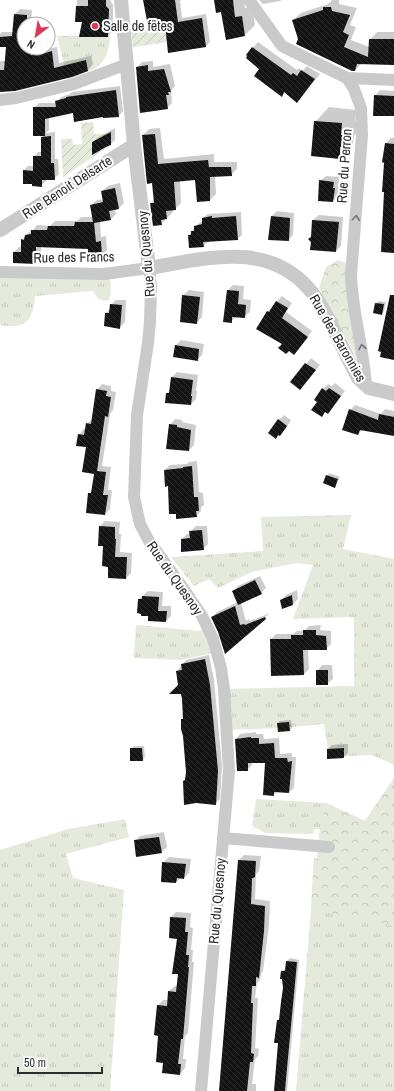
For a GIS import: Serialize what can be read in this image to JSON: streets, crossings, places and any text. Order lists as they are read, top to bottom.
{
  "streets": {
    "street": [
      "Rue du Perron",
      "Rue Benoit Delsarte",
      "Rue du Quesnoy",
      "Rue des Francs",
      "Rue des Baronnies"
    ]
  },
  "crossings": [
    ["Rue du Perron", "Rue des Baronnies"],
    ["Rue Benoit Delsarte", "Rue du Quesnoy"],
    ["Rue du Quesnoy", "Rue des Francs"],
    ["Rue du Quesnoy", "Rue des Baronnies"],
    ["Rue des Francs", "Rue des Baronnies"]
  ],
  "one_way": ["Rue du Perron"],
  "places": ["Salle de fëtes"],
  "scale_bar": "50 m",
  "north": "bottom left"
}
